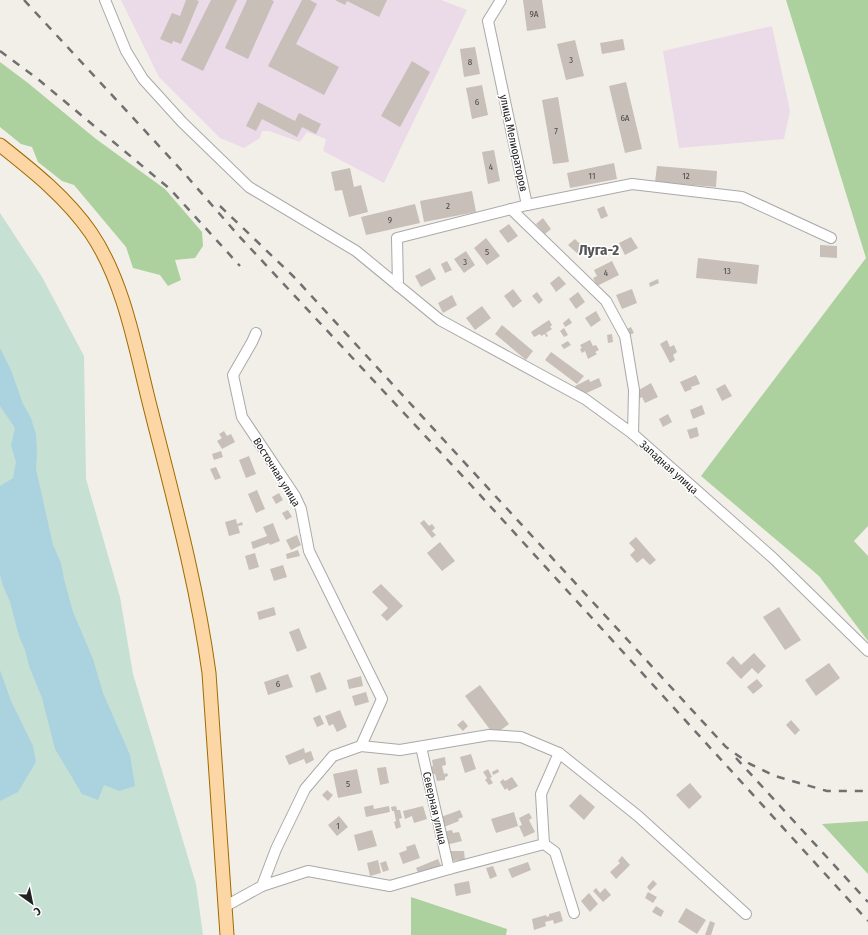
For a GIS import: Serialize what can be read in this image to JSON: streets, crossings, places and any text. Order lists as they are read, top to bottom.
{
  "streets": {
    "street": [
      "улица Мелиораторов",
      "Западная улица",
      "Восточная улица",
      "Северная улица"
    ]
  },
  "crossings": [
    ["улица Мелиораторов", "Западная улица"]
  ],
  "districts": ["Луга-2"],
  "house_numbers": [
    "9А",
    "3",
    "8",
    "6",
    "6А",
    "7",
    "4",
    "11",
    "12",
    "2",
    "9",
    "5",
    "3",
    "13",
    "4",
    "6",
    "5",
    "1"
  ],
  "north": "bottom right"
}
